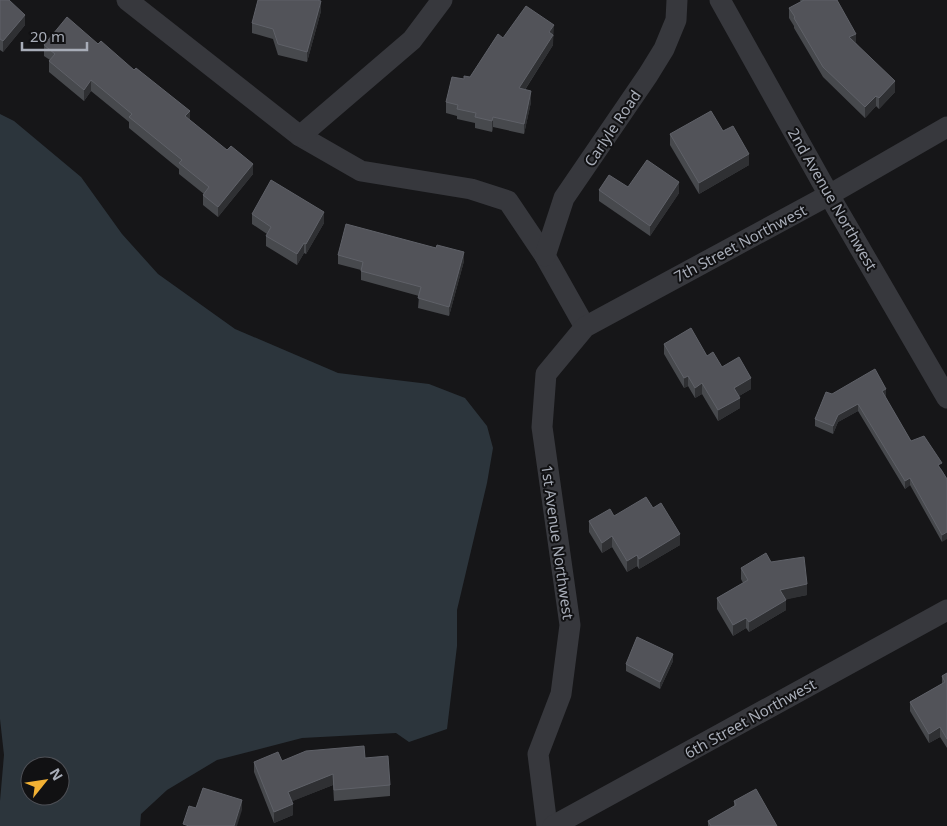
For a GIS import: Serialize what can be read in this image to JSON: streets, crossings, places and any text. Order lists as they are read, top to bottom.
{
  "streets": {
    "street": [
      "Carlyle Road",
      "2nd Avenue Northwest",
      "7th Street Northwest",
      "1st Avenue Northwest",
      "6th Street Northwest"
    ]
  },
  "crossings": [
    ["2nd Avenue Northwest", "7th Street Northwest"],
    ["7th Street Northwest", "1st Avenue Northwest"]
  ],
  "scale_bar": "20 m",
  "north": "top right"
}
